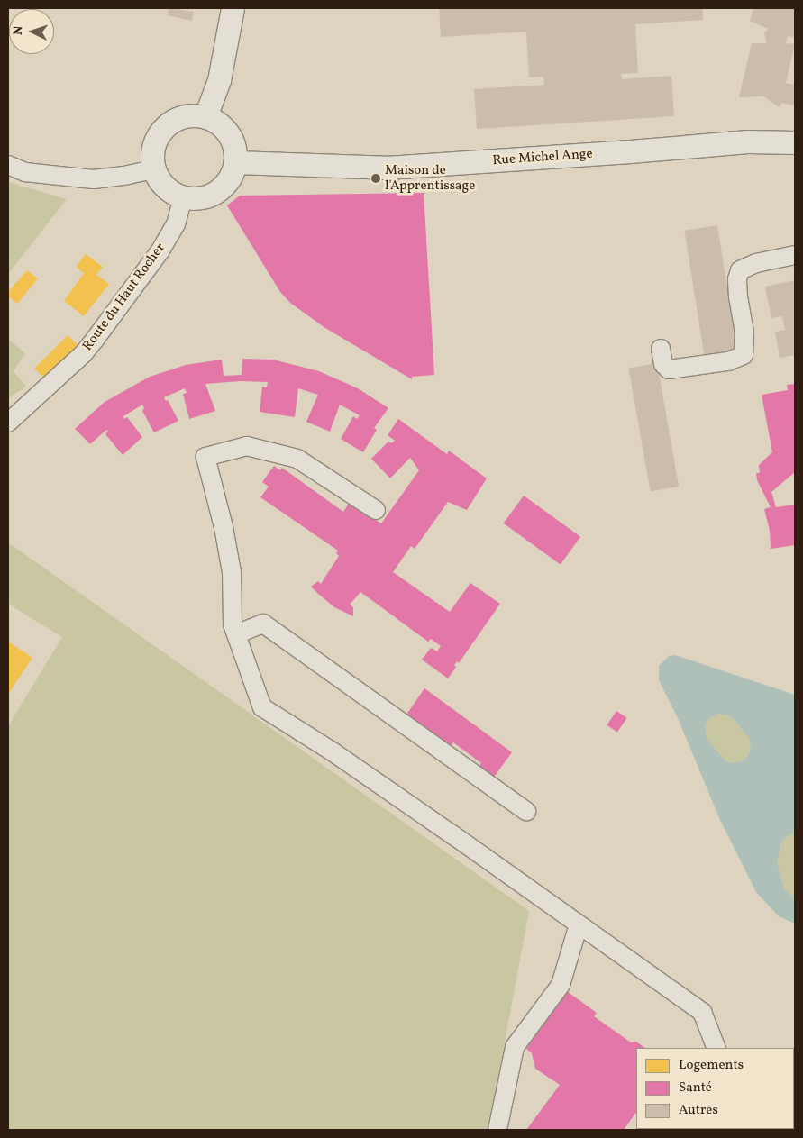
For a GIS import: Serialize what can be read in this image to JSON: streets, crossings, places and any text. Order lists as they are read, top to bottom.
{
  "streets": {
    "street": ["Rue Michel Ange", "Route du Haut Rocher"]
  },
  "crossings": [
    ["Rue Michel Ange", "Route du Haut Rocher"]
  ],
  "places": ["Maison de l'Apprentissage"],
  "legend": ["Logements", "Santé", "Autres"],
  "north": "left"
}
